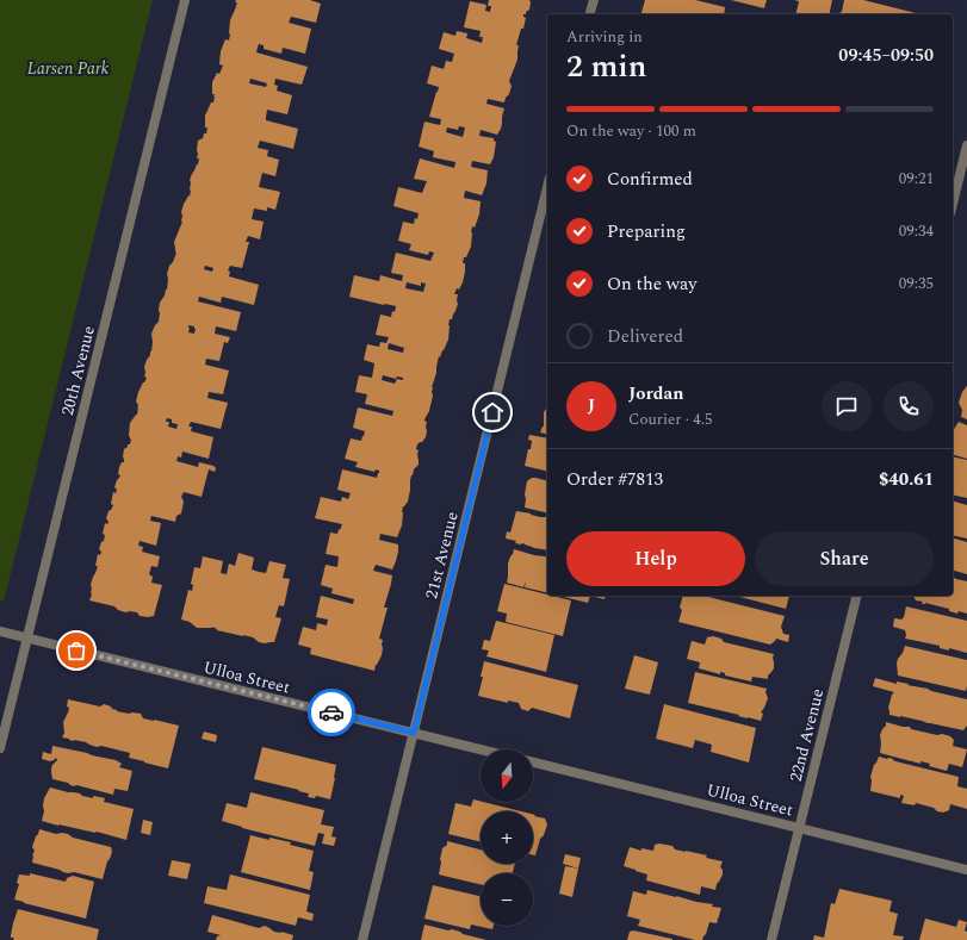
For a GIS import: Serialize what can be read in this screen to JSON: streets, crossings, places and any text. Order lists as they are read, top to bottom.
{
  "streets": {
    "street": [
      "20th Avenue",
      "21st Avenue",
      "Ulloa Street",
      "22nd Avenue"
    ]
  },
  "crossings": [
    ["20th Avenue", "Ulloa Street"],
    ["21st Avenue", "Ulloa Street"],
    ["Ulloa Street", "22nd Avenue"]
  ],
  "parks": ["Larsen Park"],
  "north": "bottom",
  "page": {
    "heading": ["2 min", "Arriving in", "09:45–09:50"],
    "panel": [
      "Jordan",
      "Courier · 4.5",
      "Order #7813",
      "$40.61"
    ],
    "bar": "On the way · 100 m",
    "list": [
      ["Confirmed", "09:21"],
      ["Preparing", "09:34"],
      ["On the way", "09:35"],
      "Delivered"
    ],
    "round": "J",
    "buttons": ["Help", "Share"],
    "map_buttons": ["+", "−"]
  }
}
